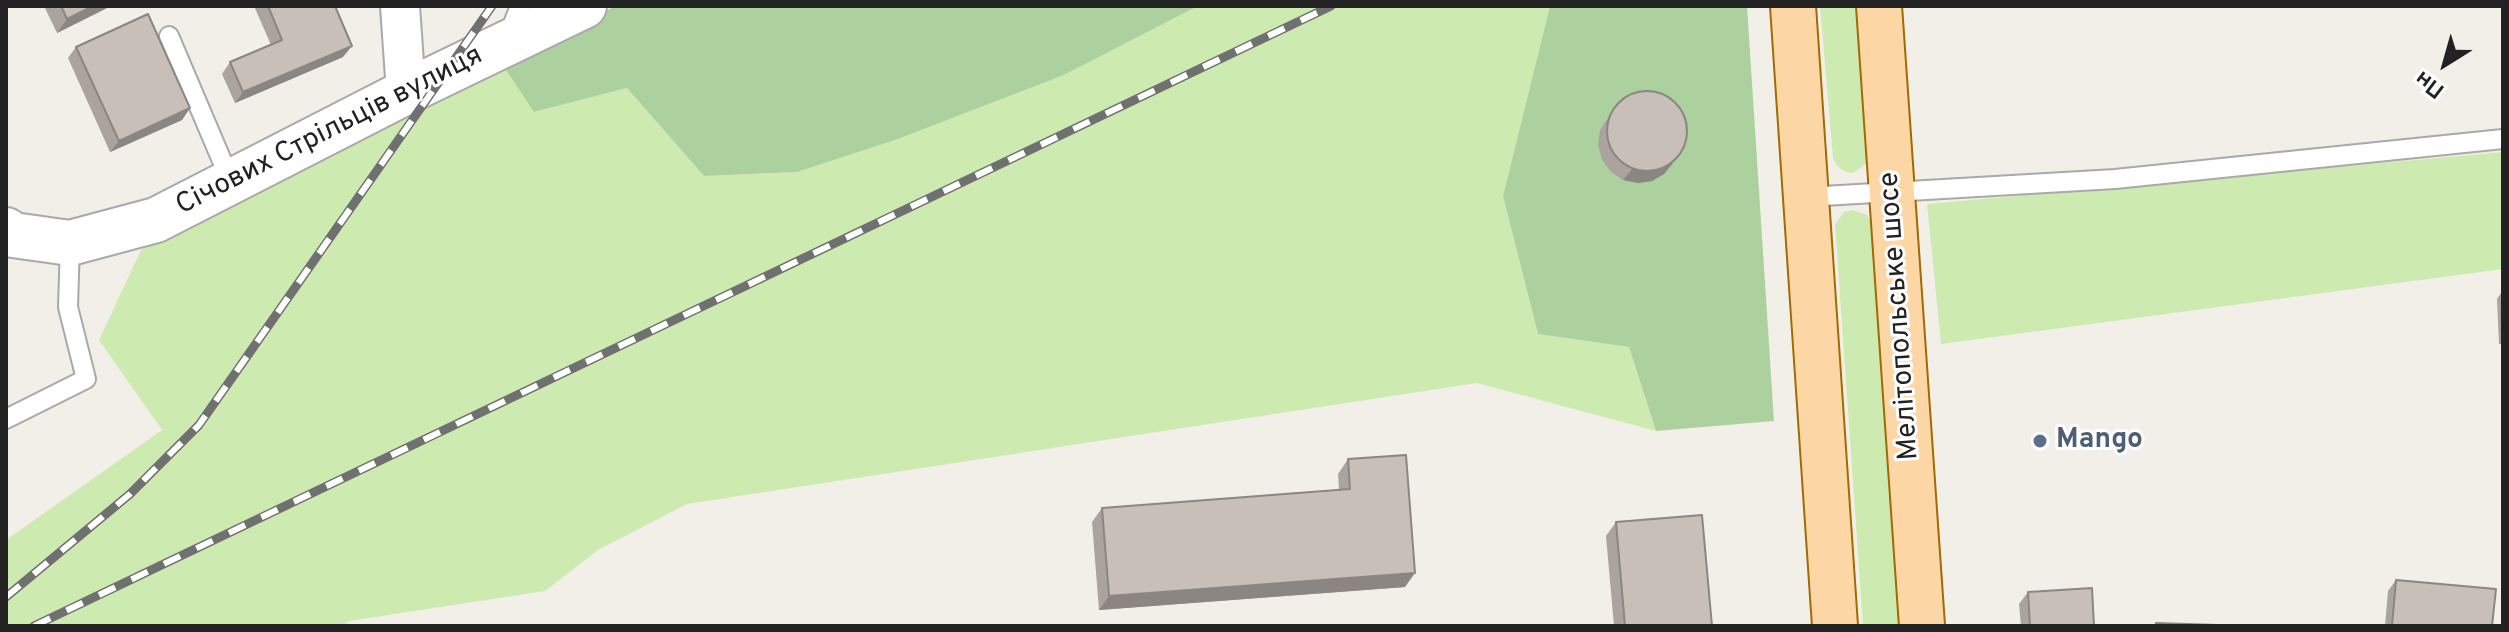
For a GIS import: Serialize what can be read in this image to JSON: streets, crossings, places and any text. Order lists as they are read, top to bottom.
{
  "streets": {
    "main road": ["Мелітопольське шосе"],
    "street": ["Січових Стрільців вулиця"]
  },
  "places": ["Mango"],
  "north": "bottom left"
}
